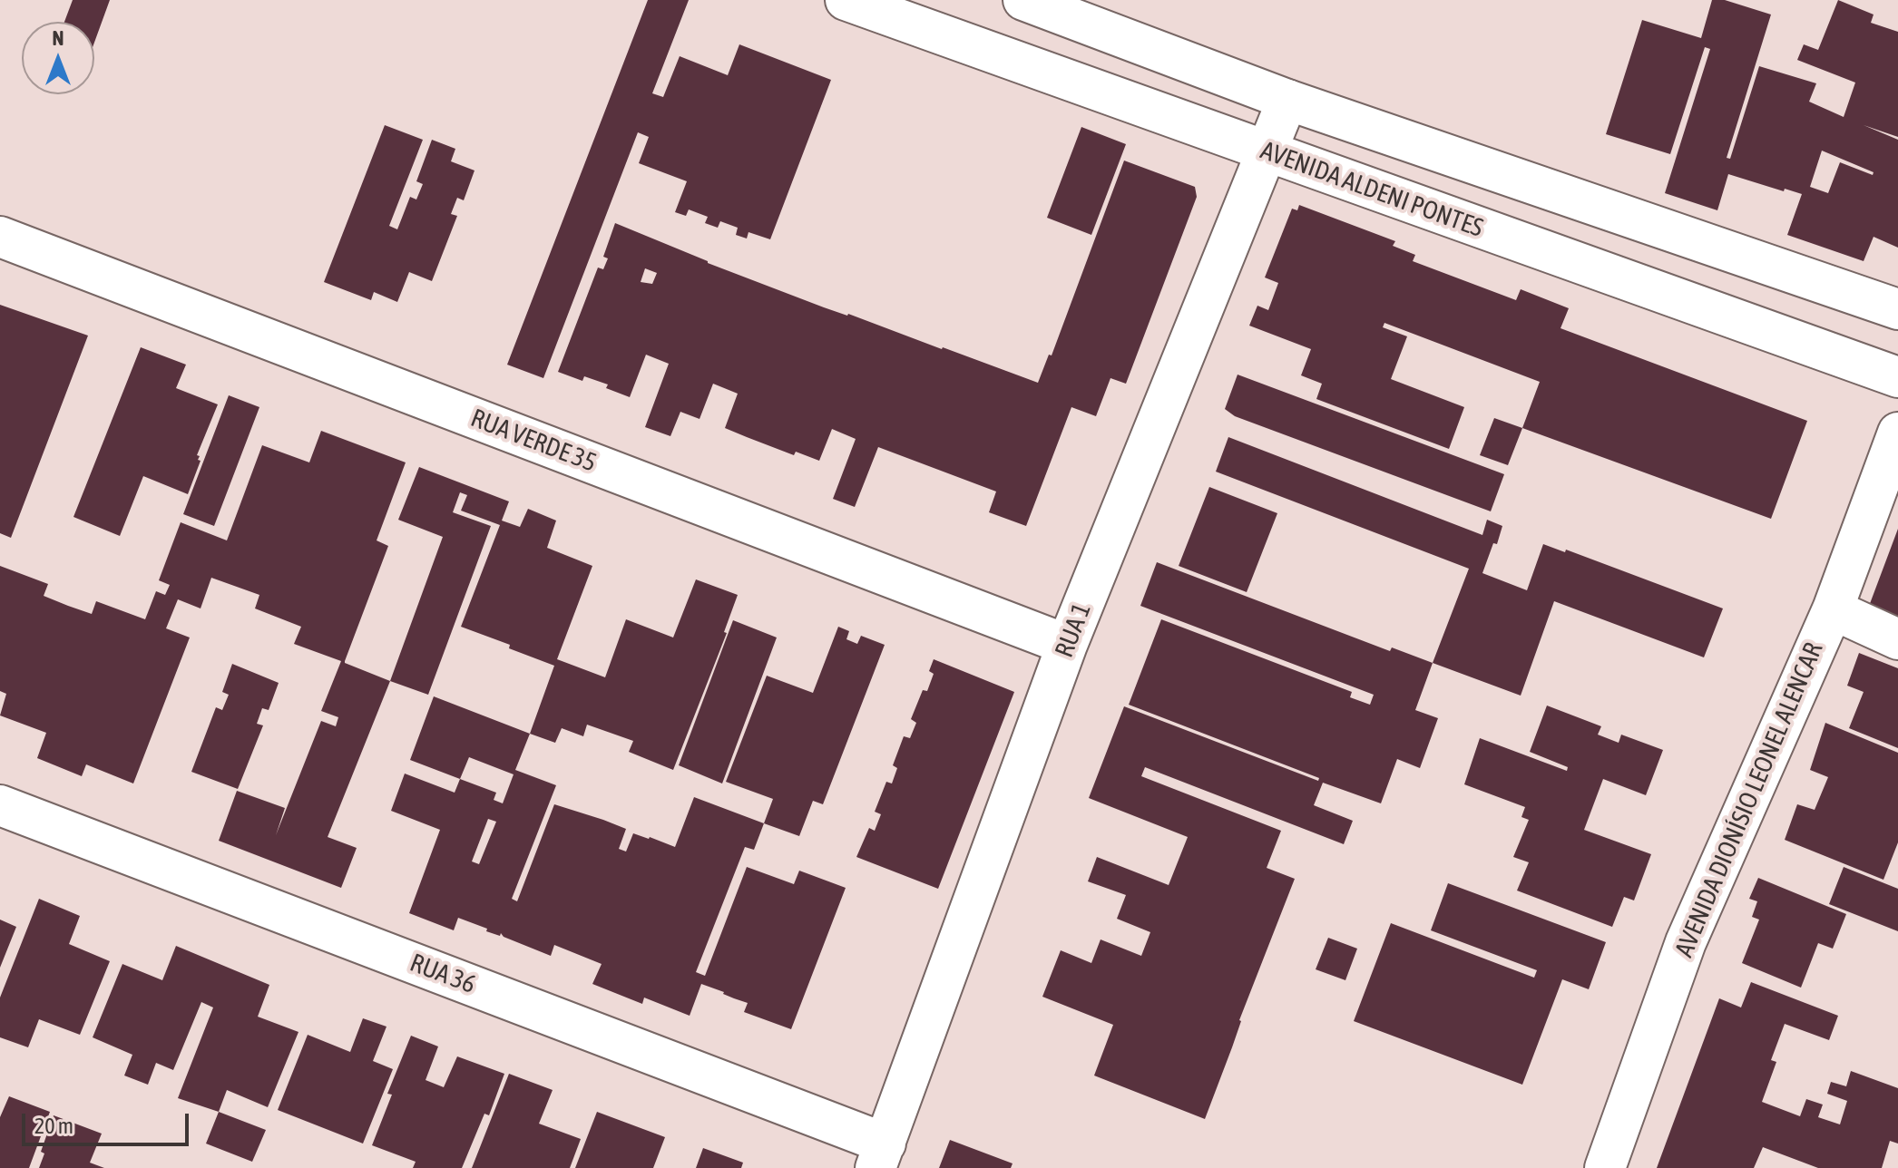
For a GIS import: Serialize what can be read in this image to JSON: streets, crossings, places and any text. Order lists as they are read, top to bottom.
{
  "streets": {
    "street": [
      "AVENIDA ALDENI PONTES",
      "RUA VERDE 35",
      "RUA 1",
      "AVENIDA DIONÍSIO LEONEL ALENCAR",
      "RUA 36"
    ]
  },
  "crossings": [
    ["AVENIDA ALDENI PONTES", "RUA 1"],
    ["RUA VERDE 35", "RUA 1"],
    ["RUA 1", "RUA 36"]
  ],
  "scale_bar": "20 m",
  "north": "top"
}
